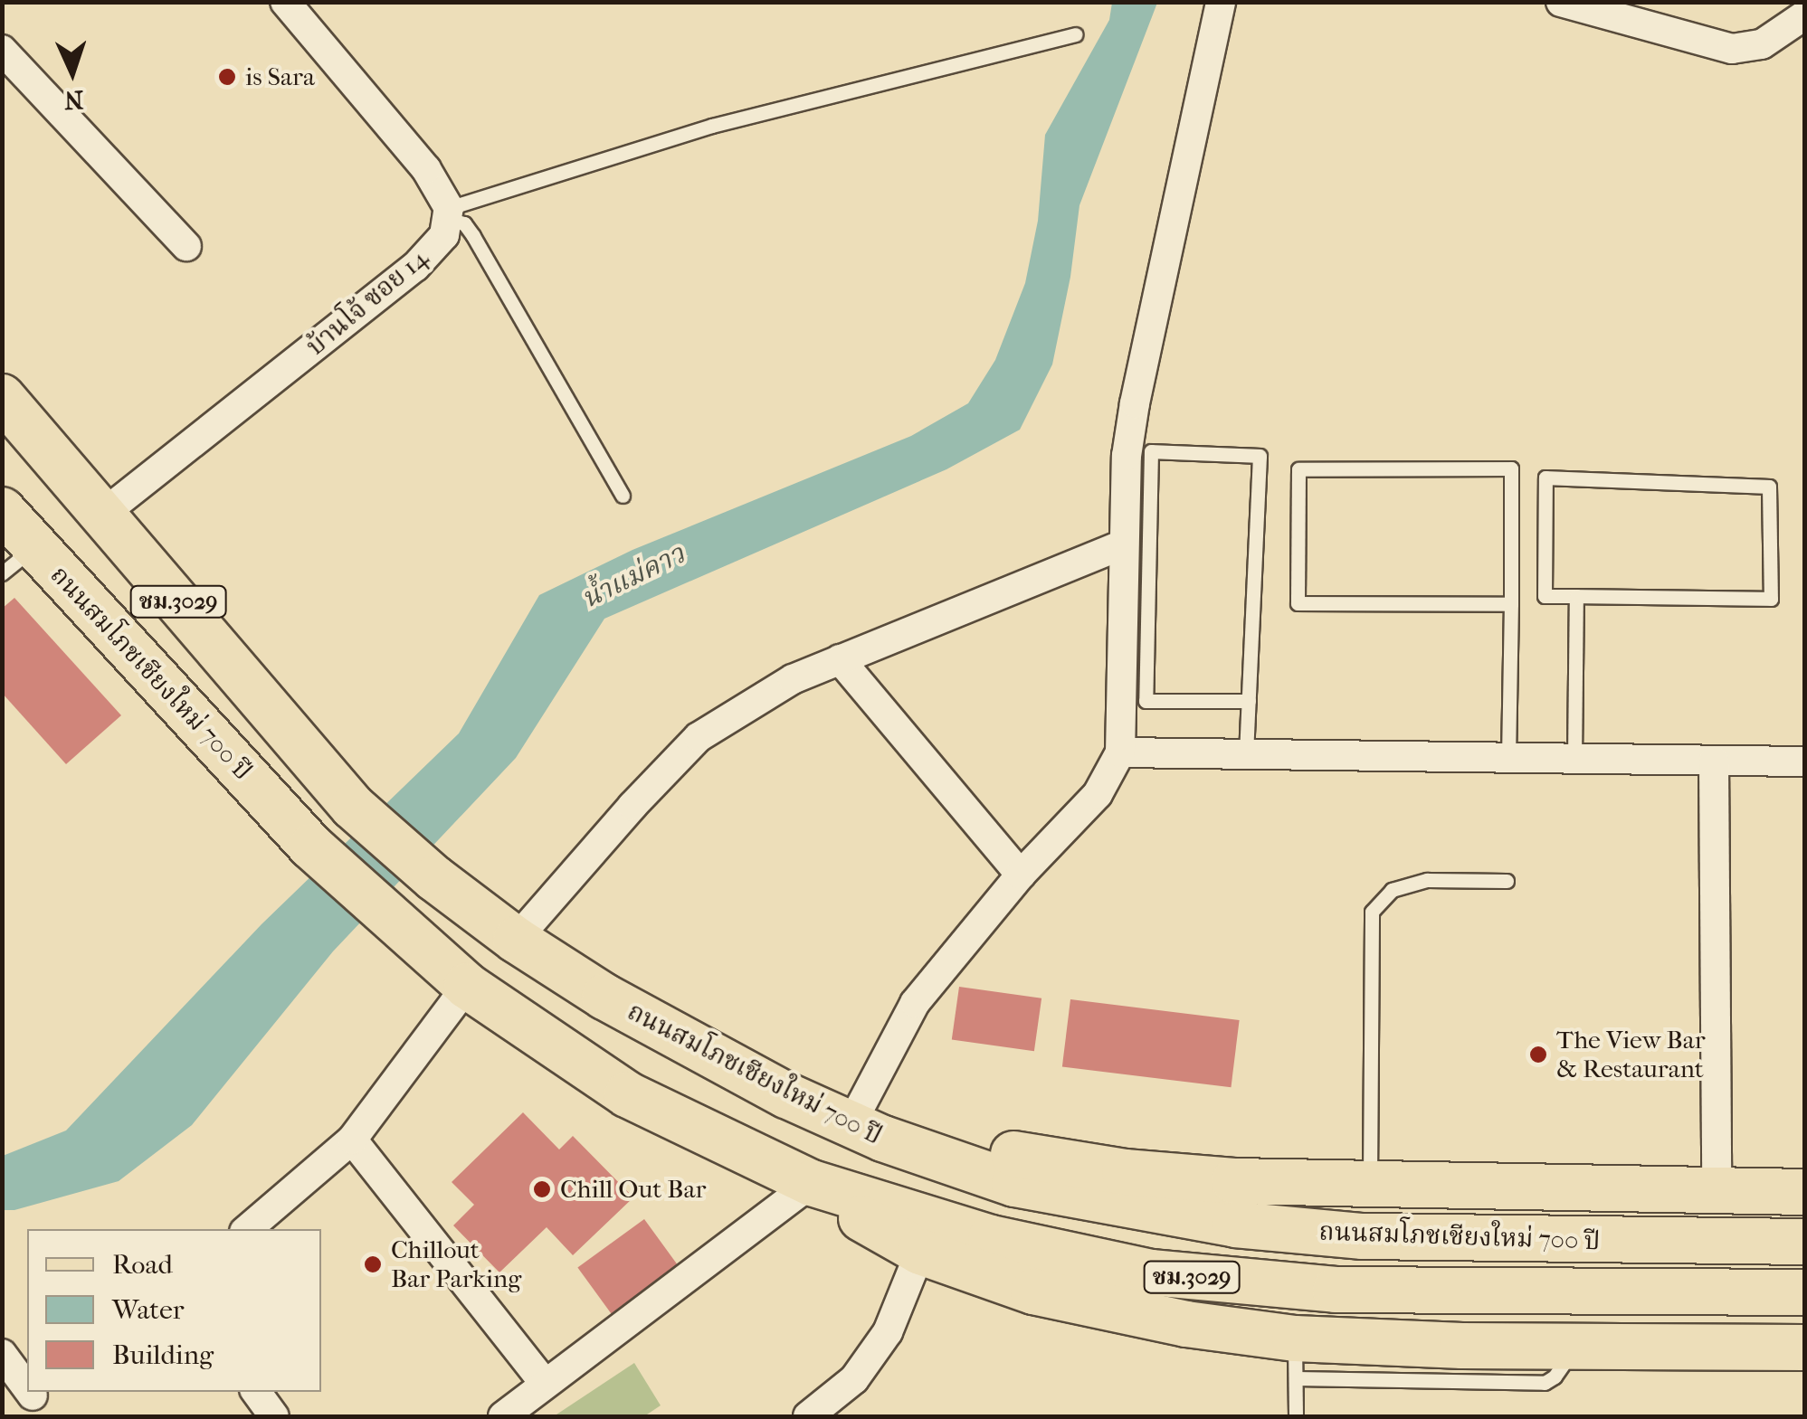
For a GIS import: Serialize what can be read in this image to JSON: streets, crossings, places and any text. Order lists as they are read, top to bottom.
{
  "streets": {
    "main road": ["ชม.3029", "ถนนสมโภชเชียงใหม่ 700 ปี"],
    "street": ["บ้านโจ้ ซอย 14"]
  },
  "crossings": [
    ["บ้านโจ้ ซอย 14", "ถนนสมโภชเชียงใหม่ 700 ปี"]
  ],
  "water": ["น้ำแม่คาว"],
  "places": [
    "is Sara",
    "The View Bar & Restaurant",
    "Chill Out Bar",
    "Chillout Bar Parking"
  ],
  "legend": ["Road", "Water", "Building"],
  "north": "bottom"
}
